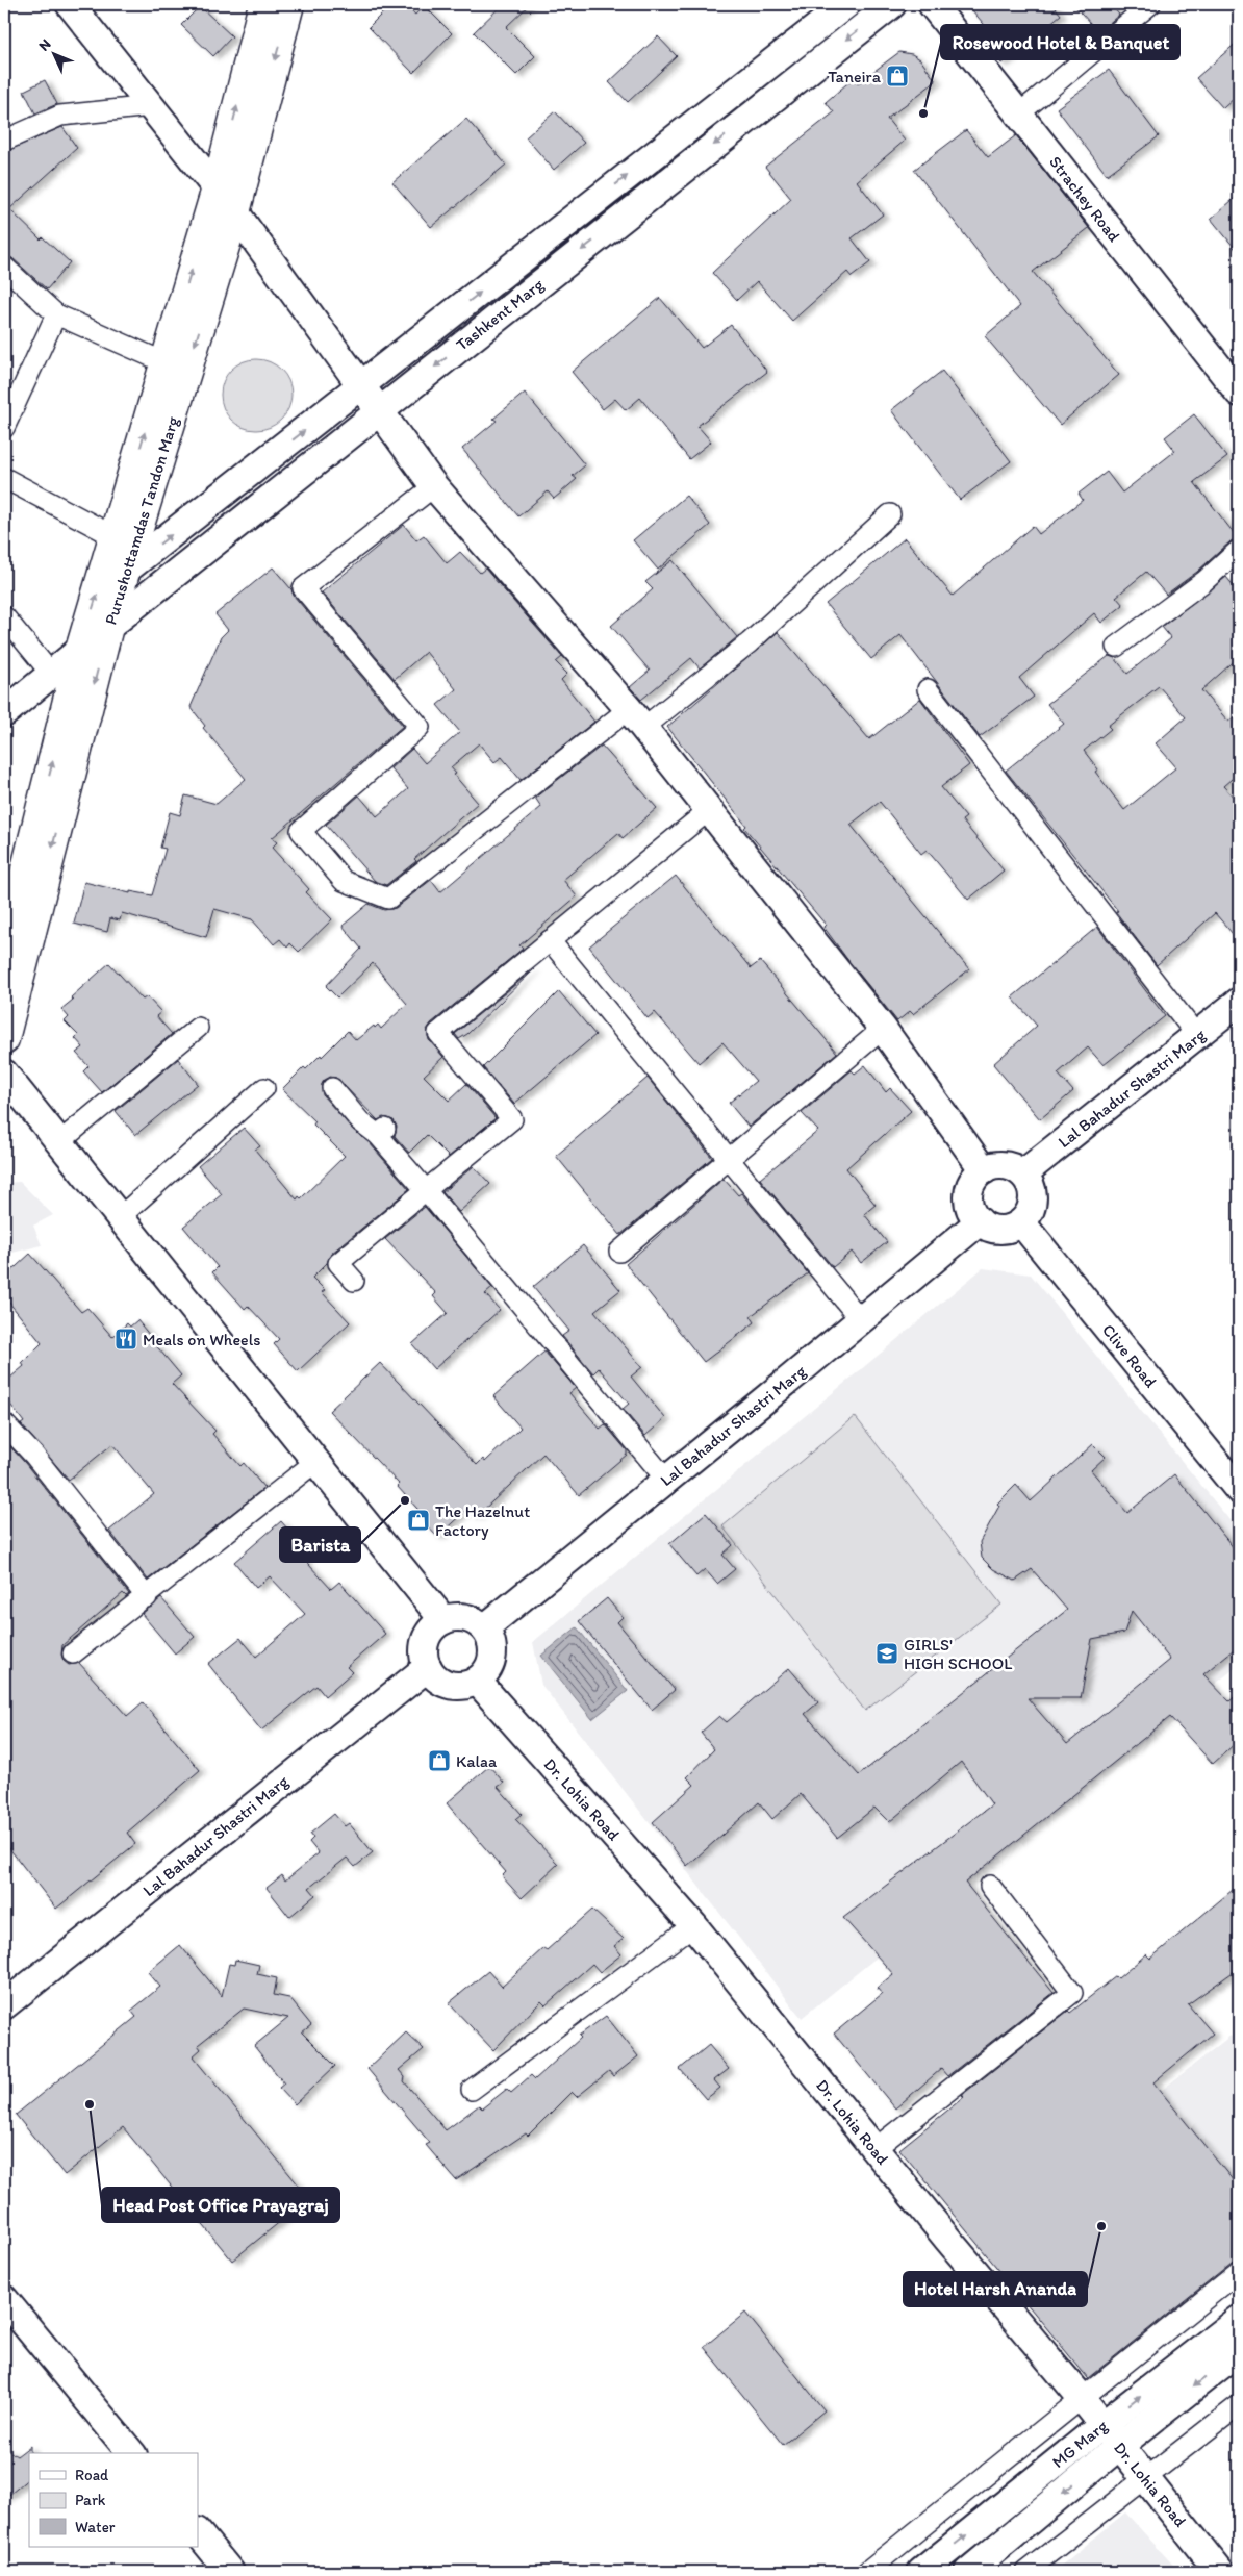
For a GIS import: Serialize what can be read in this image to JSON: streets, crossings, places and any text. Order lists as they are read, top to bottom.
{
  "streets": {
    "main road": ["Purushottamdas Tandon Marg"],
    "street": [
      "Strachey Road",
      "Tashkent Marg",
      "Lal Bahadur Shastri Marg",
      "Clive Road",
      "Dr. Lohia Road",
      "MG Marg"
    ]
  },
  "crossings": [
    ["Tashkent Marg", "Purushottamdas Tandon Marg"],
    ["Lal Bahadur Shastri Marg", "Clive Road"],
    ["Lal Bahadur Shastri Marg", "Dr. Lohia Road"],
    ["Dr. Lohia Road", "MG Marg"]
  ],
  "places": {
    "shop": ["Taneira", "The Hazelnut Factory", "Kalaa"],
    "other": [
      "Rosewood Hotel & Banquet",
      "Barista",
      "Head Post Office Prayagraj",
      "Hotel Harsh Ananda"
    ],
    "restaurant": ["Meals on Wheels"],
    "school or university": ["GIRLS' HIGH SCHOOL"]
  },
  "legend": ["Road", "Park", "Water"],
  "north": "top left"
}
